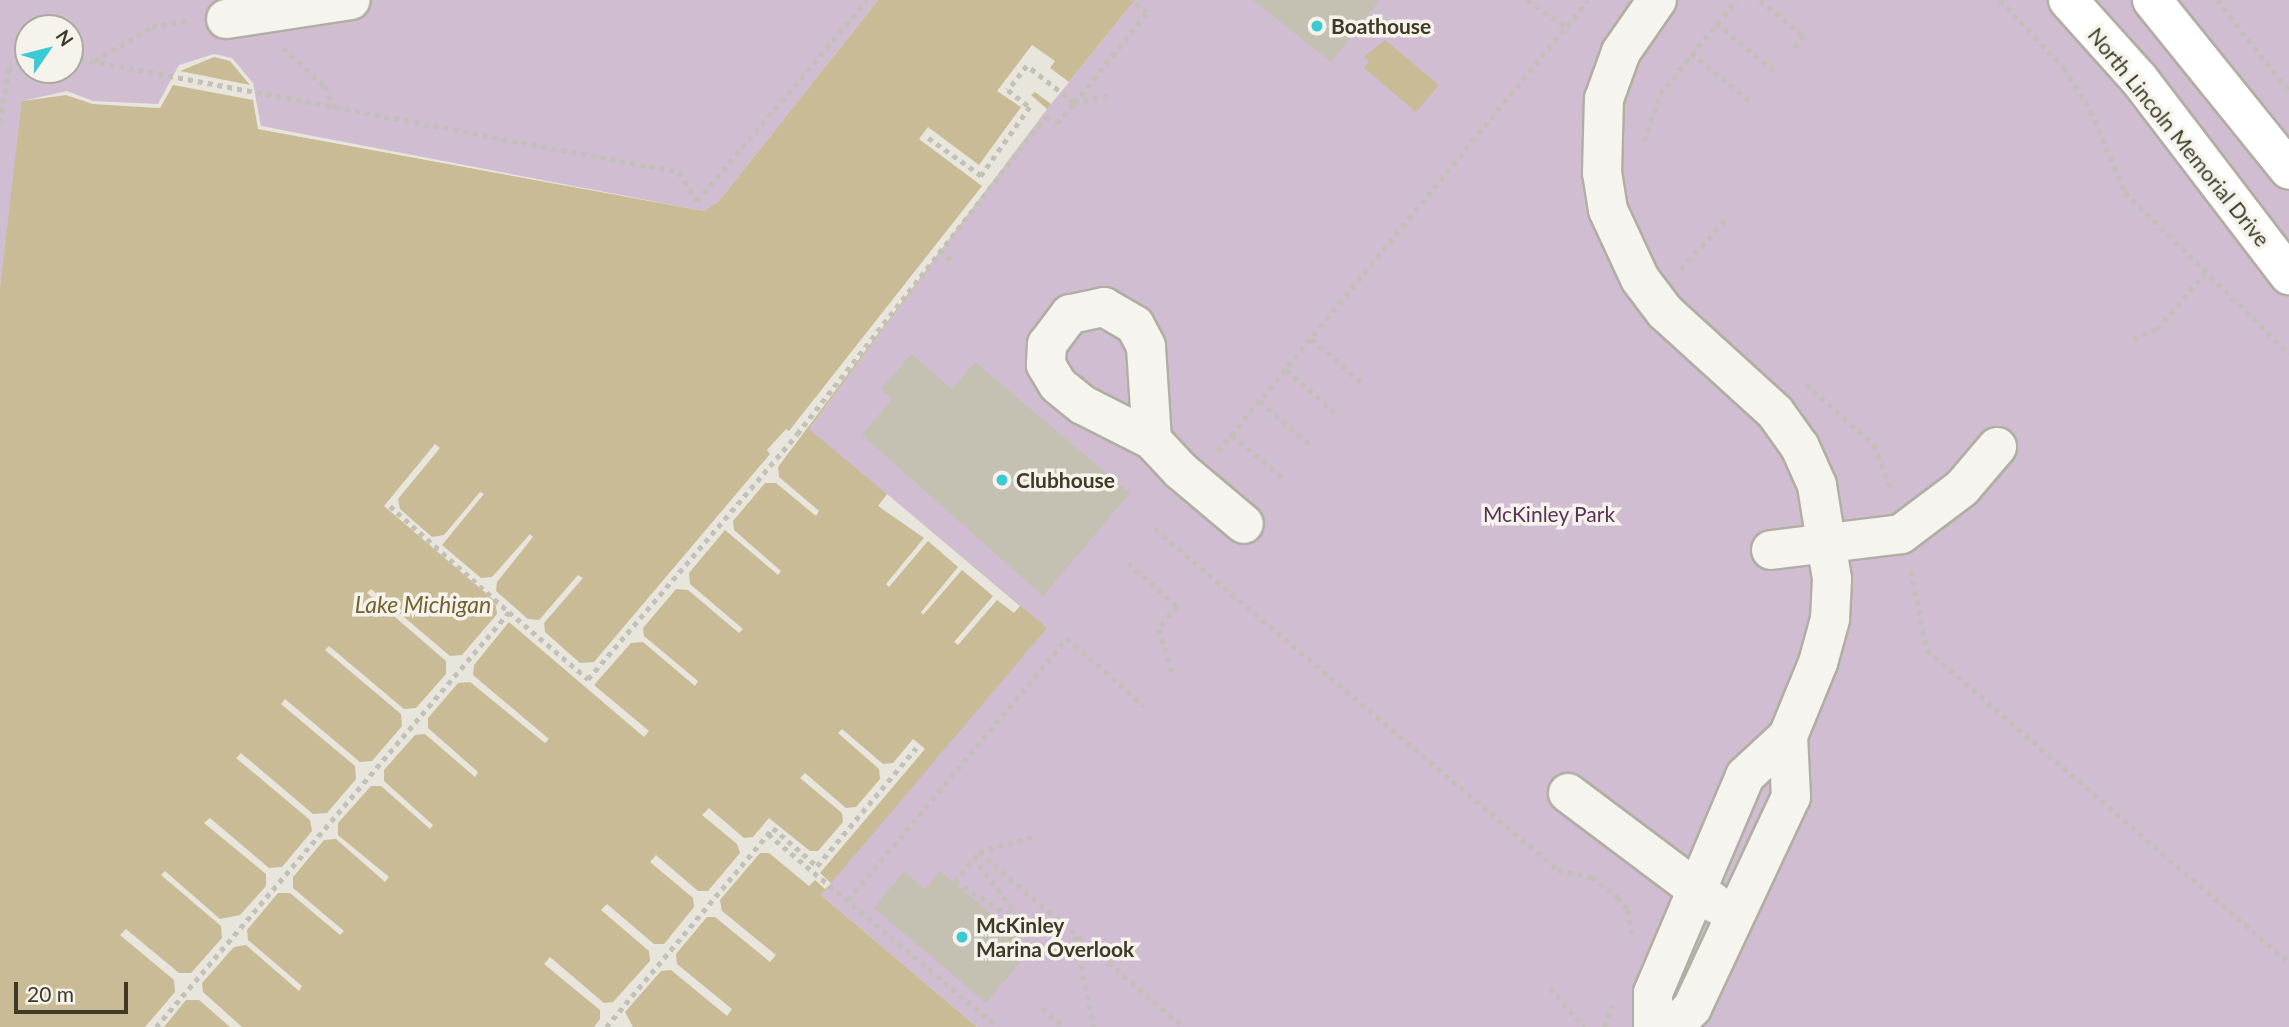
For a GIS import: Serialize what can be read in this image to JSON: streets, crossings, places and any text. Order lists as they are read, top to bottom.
{
  "streets": {
    "main road": ["North Lincoln Memorial Drive"]
  },
  "water": ["Lake Michigan"],
  "parks": ["McKinley Park"],
  "places": ["Boathouse", "Clubhouse", "McKinley Marina Overlook"],
  "scale_bar": "20 m",
  "north": "top right"
}
